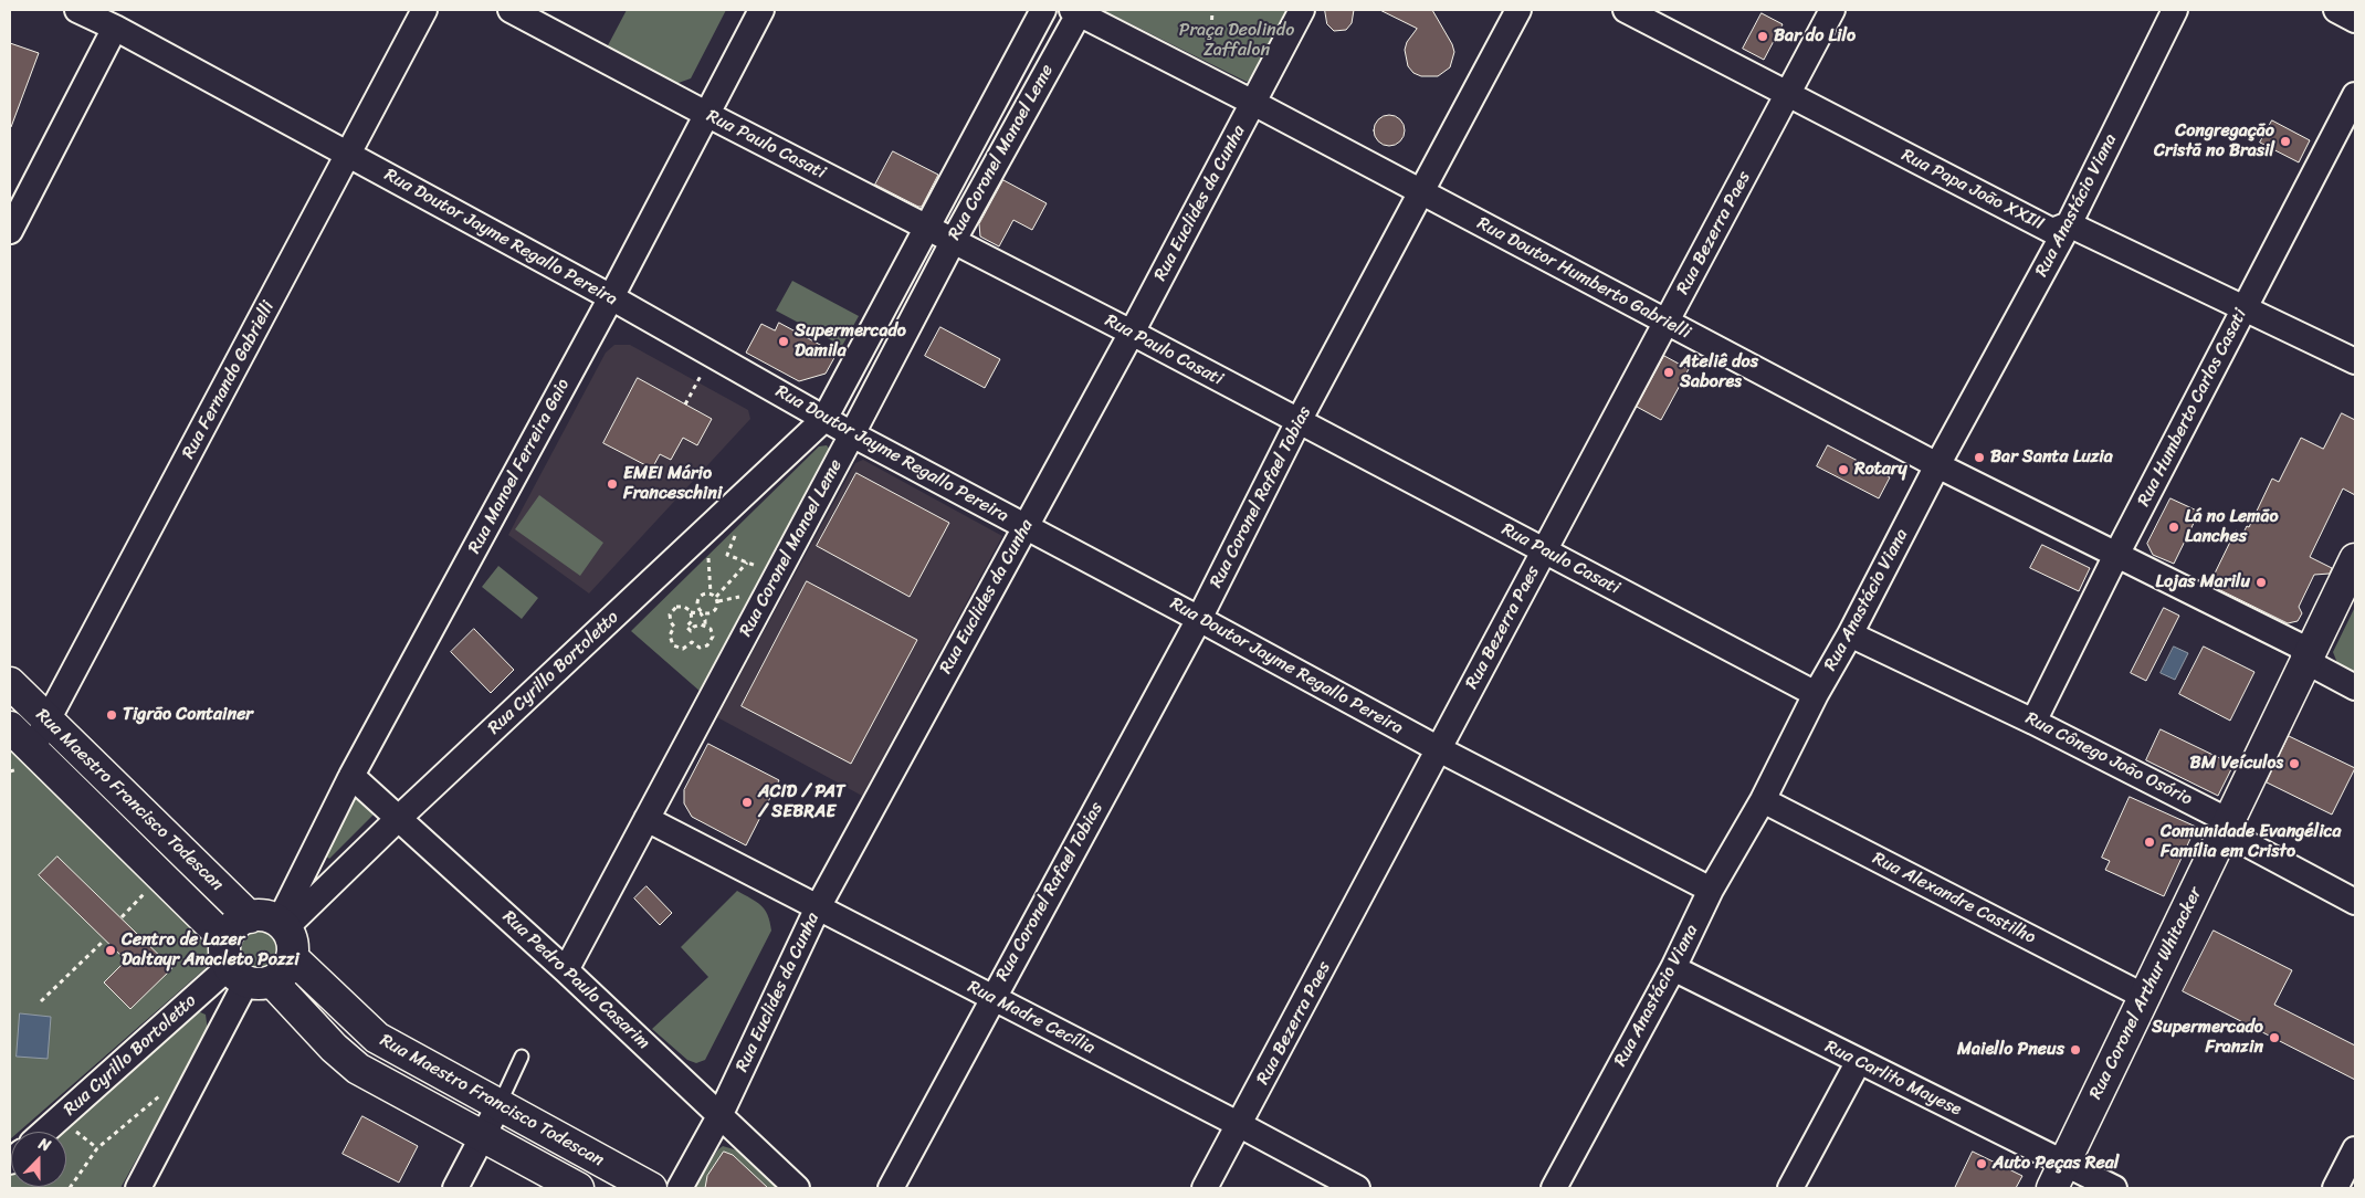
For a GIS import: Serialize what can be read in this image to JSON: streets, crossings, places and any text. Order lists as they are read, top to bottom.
{
  "streets": {
    "main road": ["Rua Maestro Francisco Todescan", "Rua Coronel Arthur Whitacker"],
    "street": [
      "Rua Paulo Casati",
      "Rua Coronel Manoel Leme",
      "Rua Papa João XXIII",
      "Rua Euclides da Cunha",
      "Rua Anastácio Viana",
      "Rua Bezerra Paes",
      "Rua Doutor Jayme Regallo Pereira",
      "Rua Doutor Humberto Gabrielli",
      "Rua Fernando Gabrielli",
      "Rua Humberto Carlos Casati",
      "Rua Manoel Ferreira Gaio",
      "Rua Coronel Rafael Tobias",
      "Rua Cyrillo Bortoletto",
      "Rua Cônego João Osório",
      "Rua Alexandre Castilho",
      "Rua Pedro Paulo Casarim",
      "Rua Madre Cecília",
      "Rua Carlito Mayese"
    ]
  },
  "crossings": [
    ["Rua Paulo Casati", "Rua Coronel Manoel Leme"],
    ["Rua Paulo Casati", "Rua Euclides da Cunha"],
    ["Rua Paulo Casati", "Rua Anastácio Viana"],
    ["Rua Paulo Casati", "Rua Bezerra Paes"],
    ["Rua Paulo Casati", "Rua Manoel Ferreira Gaio"],
    ["Rua Paulo Casati", "Rua Coronel Rafael Tobias"],
    ["Rua Coronel Manoel Leme", "Rua Doutor Jayme Regallo Pereira"],
    ["Rua Coronel Manoel Leme", "Rua Doutor Humberto Gabrielli"],
    ["Rua Coronel Manoel Leme", "Rua Cyrillo Bortoletto"],
    ["Rua Coronel Manoel Leme", "Rua Pedro Paulo Casarim"],
    ["Rua Coronel Manoel Leme", "Rua Madre Cecília"],
    ["Rua Papa João XXIII", "Rua Anastácio Viana"],
    ["Rua Papa João XXIII", "Rua Bezerra Paes"],
    ["Rua Papa João XXIII", "Rua Humberto Carlos Casati"],
    ["Rua Euclides da Cunha", "Rua Doutor Jayme Regallo Pereira"],
    ["Rua Euclides da Cunha", "Rua Doutor Humberto Gabrielli"],
    ["Rua Euclides da Cunha", "Rua Pedro Paulo Casarim"],
    ["Rua Euclides da Cunha", "Rua Madre Cecília"],
    ["Rua Anastácio Viana", "Rua Doutor Jayme Regallo Pereira"],
    ["Rua Anastácio Viana", "Rua Doutor Humberto Gabrielli"],
    ["Rua Anastácio Viana", "Rua Cônego João Osório"],
    ["Rua Anastácio Viana", "Rua Alexandre Castilho"],
    ["Rua Anastácio Viana", "Rua Carlito Mayese"],
    ["Rua Bezerra Paes", "Rua Doutor Jayme Regallo Pereira"],
    ["Rua Bezerra Paes", "Rua Doutor Humberto Gabrielli"],
    ["Rua Bezerra Paes", "Rua Madre Cecília"],
    ["Rua Doutor Jayme Regallo Pereira", "Rua Fernando Gabrielli"],
    ["Rua Doutor Jayme Regallo Pereira", "Rua Manoel Ferreira Gaio"],
    ["Rua Doutor Jayme Regallo Pereira", "Rua Coronel Rafael Tobias"],
    ["Rua Doutor Jayme Regallo Pereira", "Rua Cyrillo Bortoletto"],
    ["Rua Doutor Humberto Gabrielli", "Rua Humberto Carlos Casati"],
    ["Rua Doutor Humberto Gabrielli", "Rua Coronel Rafael Tobias"],
    ["Rua Doutor Humberto Gabrielli", "Rua Coronel Arthur Whitacker"],
    ["Rua Fernando Gabrielli", "Rua Maestro Francisco Todescan"],
    ["Rua Humberto Carlos Casati", "Rua Cônego João Osório"],
    ["Rua Manoel Ferreira Gaio", "Rua Cyrillo Bortoletto"],
    ["Rua Manoel Ferreira Gaio", "Rua Maestro Francisco Todescan"],
    ["Rua Manoel Ferreira Gaio", "Rua Pedro Paulo Casarim"],
    ["Rua Coronel Rafael Tobias", "Rua Madre Cecília"],
    ["Rua Cyrillo Bortoletto", "Rua Maestro Francisco Todescan"],
    ["Rua Cyrillo Bortoletto", "Rua Pedro Paulo Casarim"],
    ["Rua Cônego João Osório", "Rua Coronel Arthur Whitacker"],
    ["Rua Alexandre Castilho", "Rua Coronel Arthur Whitacker"],
    ["Rua Coronel Arthur Whitacker", "Rua Carlito Mayese"]
  ],
  "parks": ["Praça Deolindo Zaffalon"],
  "places": [
    "Bar do Lilo",
    "Congregação Cristã no Brasil",
    "Supermercado Damila",
    "Ateliê dos Sabores",
    "Bar Santa Luzia",
    "Rotary",
    "EMEI Mário Franceschini",
    "Lá no Lemão Lanches",
    "Lojas Marilu",
    "Tigrão Container",
    "BM Veículos",
    "ACID / PAT / SEBRAE",
    "Comunidade Evangélica Família em Cristo",
    "Centro de Lazer Daltayr Anacleto Pozzi",
    "Supermercado Franzin",
    "Maiello Pneus",
    "Auto Peças Real"
  ],
  "north": "top"
}
